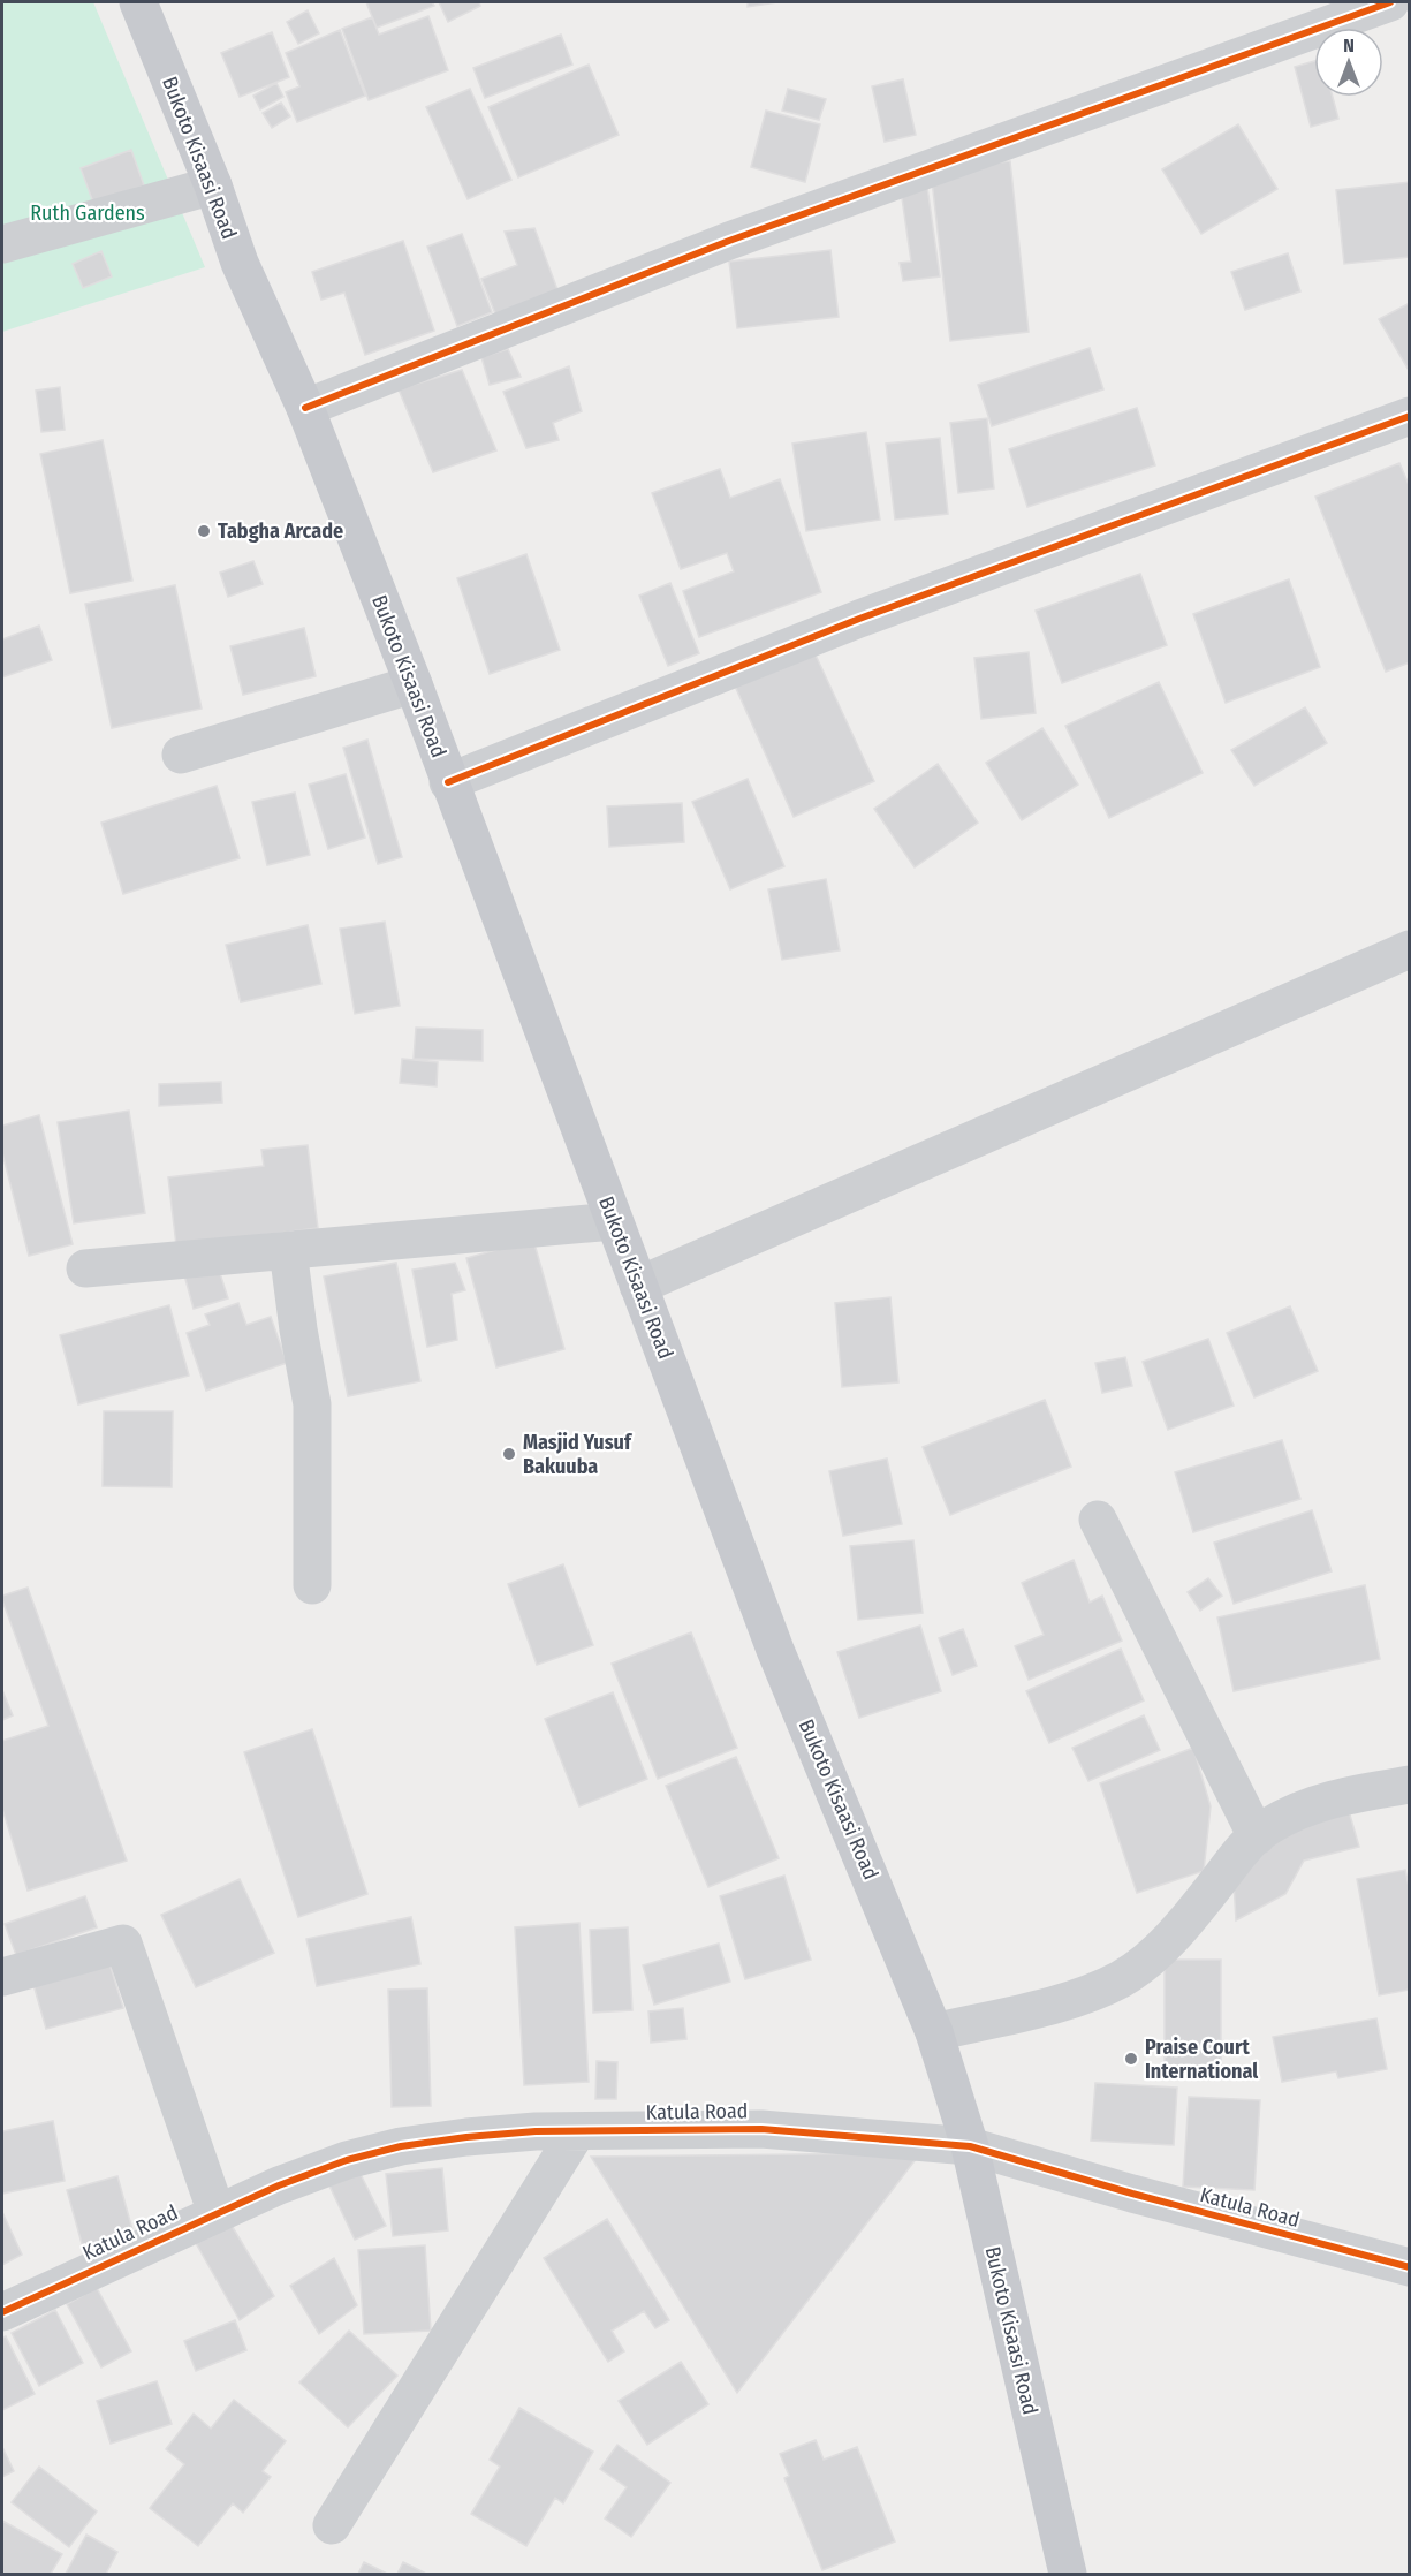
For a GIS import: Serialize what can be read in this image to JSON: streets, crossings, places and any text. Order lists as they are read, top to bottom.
{
  "streets": {
    "main road": ["Bukoto Kisaasi Road"],
    "street": ["Katula Road"]
  },
  "crossings": [
    ["Bukoto Kisaasi Road", "Katula Road"]
  ],
  "parks": ["Ruth Gardens"],
  "places": ["Tabgha Arcade", "Masjid Yusuf Bakuuba", "Praise Court International"],
  "north": "top"
}
